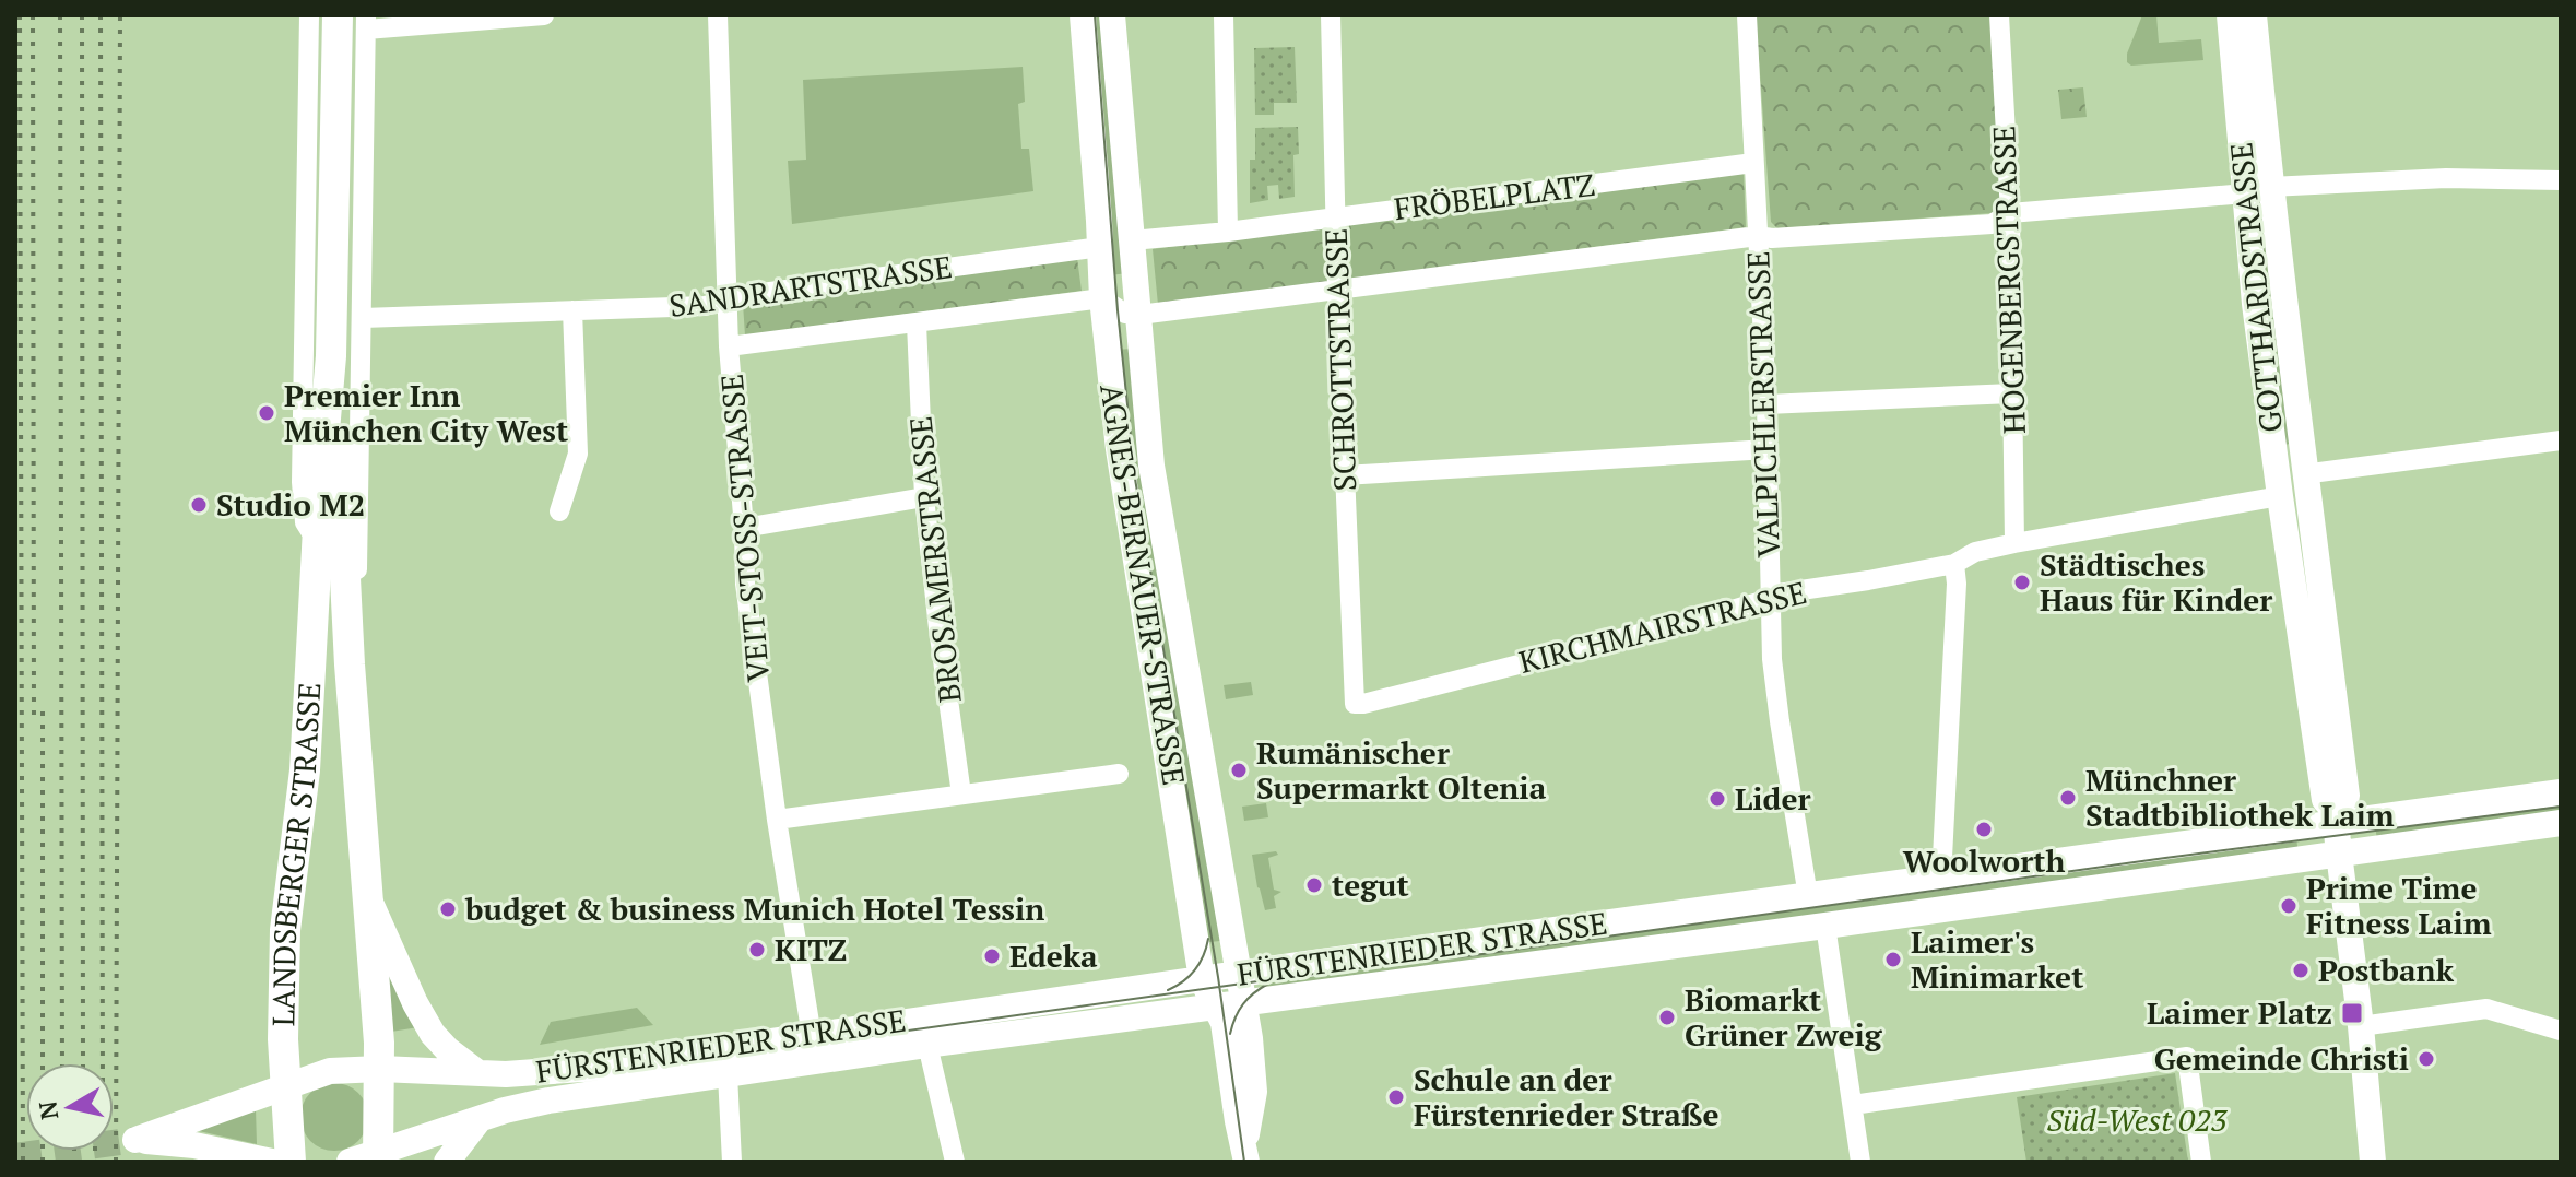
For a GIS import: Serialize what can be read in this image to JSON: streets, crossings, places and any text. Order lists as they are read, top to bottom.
{
  "streets": {
    "main road": [
      "GOTTHARDSTRASSE",
      "AGNES-BERNAUER-STRASSE",
      "LANDSBERGER STRASSE",
      "FÜRSTENRIEDER STRASSE"
    ],
    "street": [
      "FRÖBELPLATZ",
      "HOGENBERGSTRASSE",
      "SANDRARTSTRASSE",
      "SCHROTTSTRASSE",
      "VALPICHLERSTRASSE",
      "VEIT-STOSS-STRASSE",
      "BROSAMERSTRASSE",
      "KIRCHMAIRSTRASSE"
    ]
  },
  "crossings": [
    ["FRÖBELPLATZ", "SCHROTTSTRASSE"],
    ["FRÖBELPLATZ", "VALPICHLERSTRASSE"],
    ["FRÖBELPLATZ", "AGNES-BERNAUER-STRASSE"],
    ["HOGENBERGSTRASSE", "KIRCHMAIRSTRASSE"],
    ["SANDRARTSTRASSE", "VEIT-STOSS-STRASSE"],
    ["SANDRARTSTRASSE", "BROSAMERSTRASSE"],
    ["SANDRARTSTRASSE", "AGNES-BERNAUER-STRASSE"],
    ["SANDRARTSTRASSE", "LANDSBERGER STRASSE"],
    ["GOTTHARDSTRASSE", "KIRCHMAIRSTRASSE"],
    ["GOTTHARDSTRASSE", "FÜRSTENRIEDER STRASSE"],
    ["SCHROTTSTRASSE", "KIRCHMAIRSTRASSE"],
    ["VALPICHLERSTRASSE", "KIRCHMAIRSTRASSE"],
    ["VALPICHLERSTRASSE", "FÜRSTENRIEDER STRASSE"],
    ["VEIT-STOSS-STRASSE", "FÜRSTENRIEDER STRASSE"],
    ["AGNES-BERNAUER-STRASSE", "FÜRSTENRIEDER STRASSE"],
    ["LANDSBERGER STRASSE", "FÜRSTENRIEDER STRASSE"]
  ],
  "parks": ["Süd-West 023"],
  "places": {
    "other": [
      "Premier Inn München City West",
      "Studio M2",
      "Städtisches Haus für Kinder",
      "Rumänischer Supermarkt Oltenia",
      "Münchner Stadtbibliothek Laim",
      "Lider",
      "Woolworth",
      "tegut",
      "Prime Time Fitness Laim",
      "budget & business Munich Hotel Tessin",
      "KITZ",
      "Edeka",
      "Laimer's Minimarket",
      "Postbank",
      "Biomarkt Grüner Zweig",
      "Gemeinde Christi",
      "Schule an der Fürstenrieder Straße"
    ],
    "transit": ["Laimer Platz"]
  },
  "north": "left"
}
